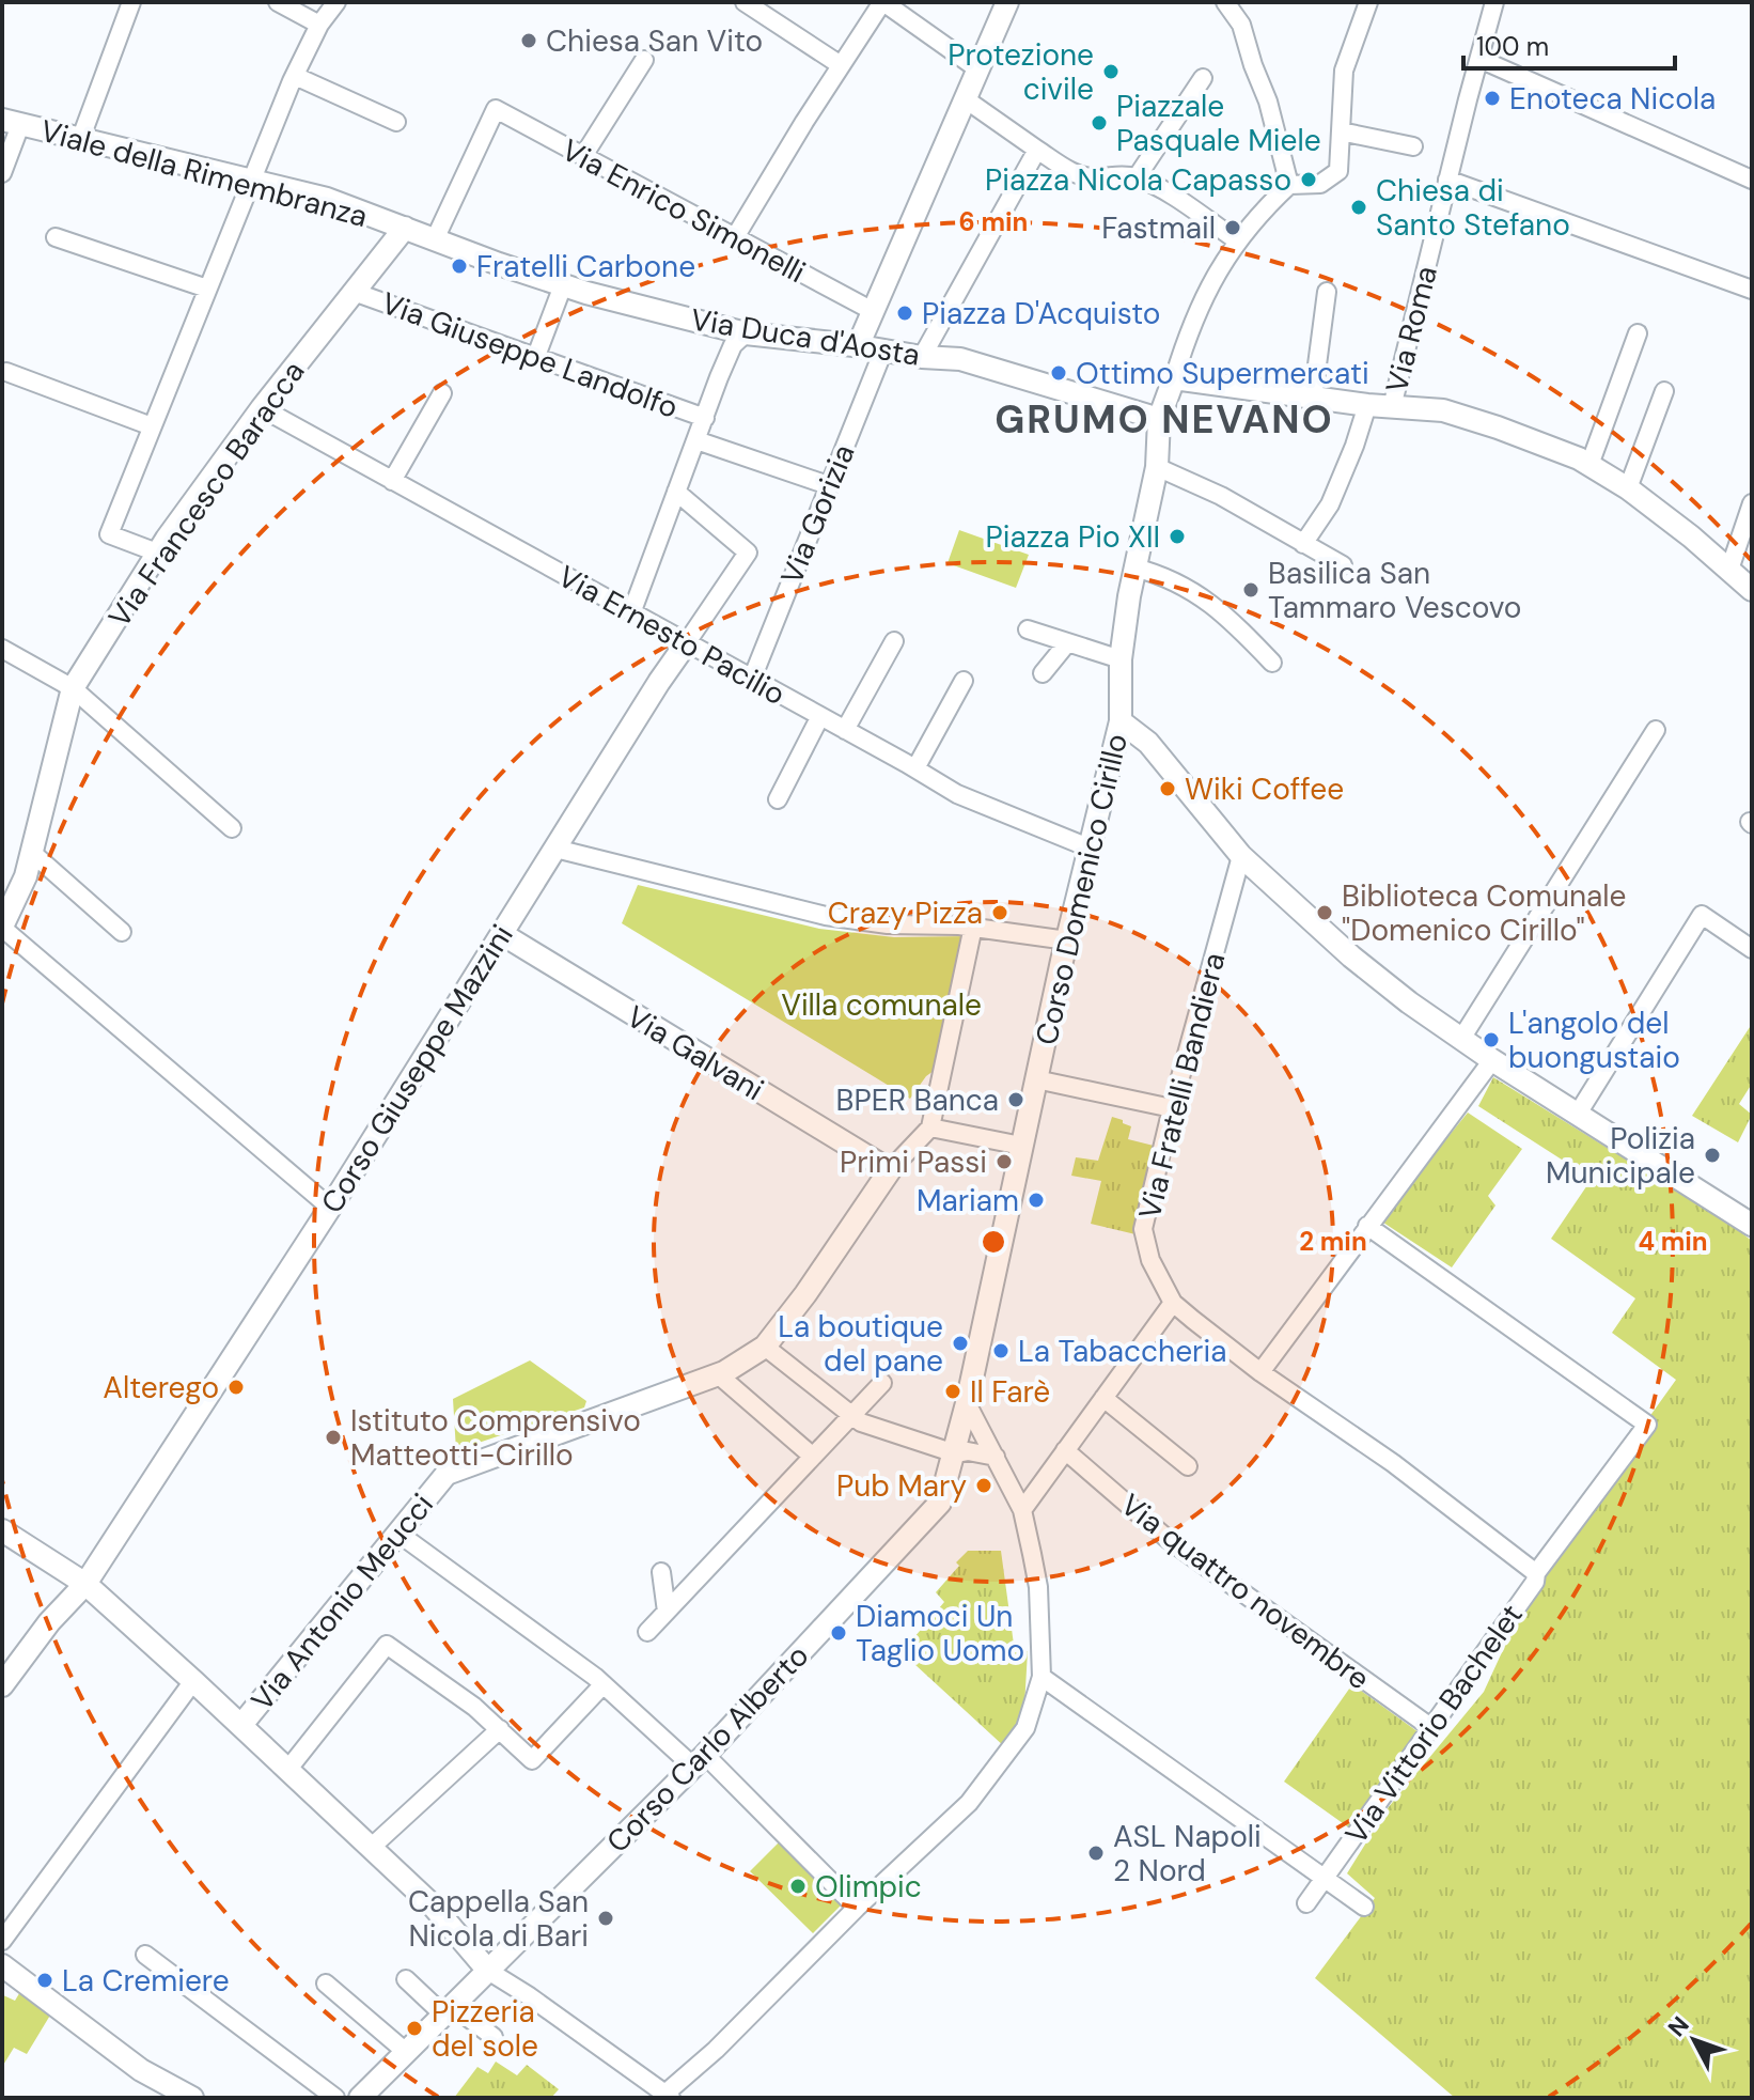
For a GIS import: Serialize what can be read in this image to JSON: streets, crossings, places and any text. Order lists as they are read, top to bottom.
{
  "streets": {
    "street": [
      "Viale della Rimembranza",
      "Via Enrico Simonelli",
      "Via Roma",
      "Via Duca d'Aosta",
      "Via Giuseppe Landolfo",
      "Via Francesco Baracca",
      "Via Gorizia",
      "Via Ernesto Pacilio",
      "Corso Domenico Cirillo",
      "Via Galvani",
      "Corso Giuseppe Mazzini",
      "Via Fratelli Bandiera",
      "Via quattro novembre",
      "Via Antonio Meucci",
      "Via Vittorio Bachelet",
      "Corso Carlo Alberto"
    ]
  },
  "crossings": [
    ["Viale della Rimembranza", "Via Duca d'Aosta"],
    ["Viale della Rimembranza", "Via Francesco Baracca"],
    ["Via Enrico Simonelli", "Via Duca d'Aosta"],
    ["Via Duca d'Aosta", "Via Francesco Baracca"],
    ["Via Duca d'Aosta", "Via Gorizia"],
    ["Via Duca d'Aosta", "Corso Domenico Cirillo"],
    ["Via Giuseppe Landolfo", "Via Francesco Baracca"],
    ["Via Francesco Baracca", "Via Ernesto Pacilio"],
    ["Via Gorizia", "Via Ernesto Pacilio"],
    ["Via Ernesto Pacilio", "Corso Domenico Cirillo"],
    ["Via Ernesto Pacilio", "Corso Giuseppe Mazzini"],
    ["Corso Domenico Cirillo", "Corso Carlo Alberto"],
    ["Via Galvani", "Corso Giuseppe Mazzini"],
    ["Via Galvani", "Via Antonio Meucci"],
    ["Via Fratelli Bandiera", "Via Vittorio Bachelet"],
    ["Via quattro novembre", "Via Vittorio Bachelet"]
  ],
  "districts": ["GRUMO NEVANO"],
  "parks": ["Villa comunale"],
  "places": [
    "Chiesa San Vito",
    "Protezione civile",
    "Enoteca Nicola",
    "Piazzale Pasquale Miele",
    "Piazza Nicola Capasso",
    "Chiesa di Santo Stefano",
    "Fastmail",
    "Fratelli Carbone",
    "Piazza D'Acquisto",
    "Ottimo Supermercati",
    "Piazza Pio XII",
    "Basilica San Tammaro Vescovo",
    "Wiki Coffee",
    "Crazy Pizza",
    "Biblioteca Comunale \"Domenico Cirillo\"",
    "L'angolo del buongustaio",
    "BPER Banca",
    "Polizia Municipale",
    "Primi Passi",
    "Mariam",
    "La boutique del pane",
    "La Tabaccheria",
    "Alterego",
    "Il Farè",
    "Istituto Comprensivo Matteotti-Cirillo",
    "Pub Mary",
    "Diamoci Un Taglio Uomo",
    "ASL Napoli 2 Nord",
    "Olimpic",
    "Cappella San Nicola di Bari",
    "La Cremiere",
    "Pizzeria del sole"
  ],
  "scale_bar": "100 m",
  "north": "top left",
  "rings": ["6 min", "2 min", "4 min"]
}
